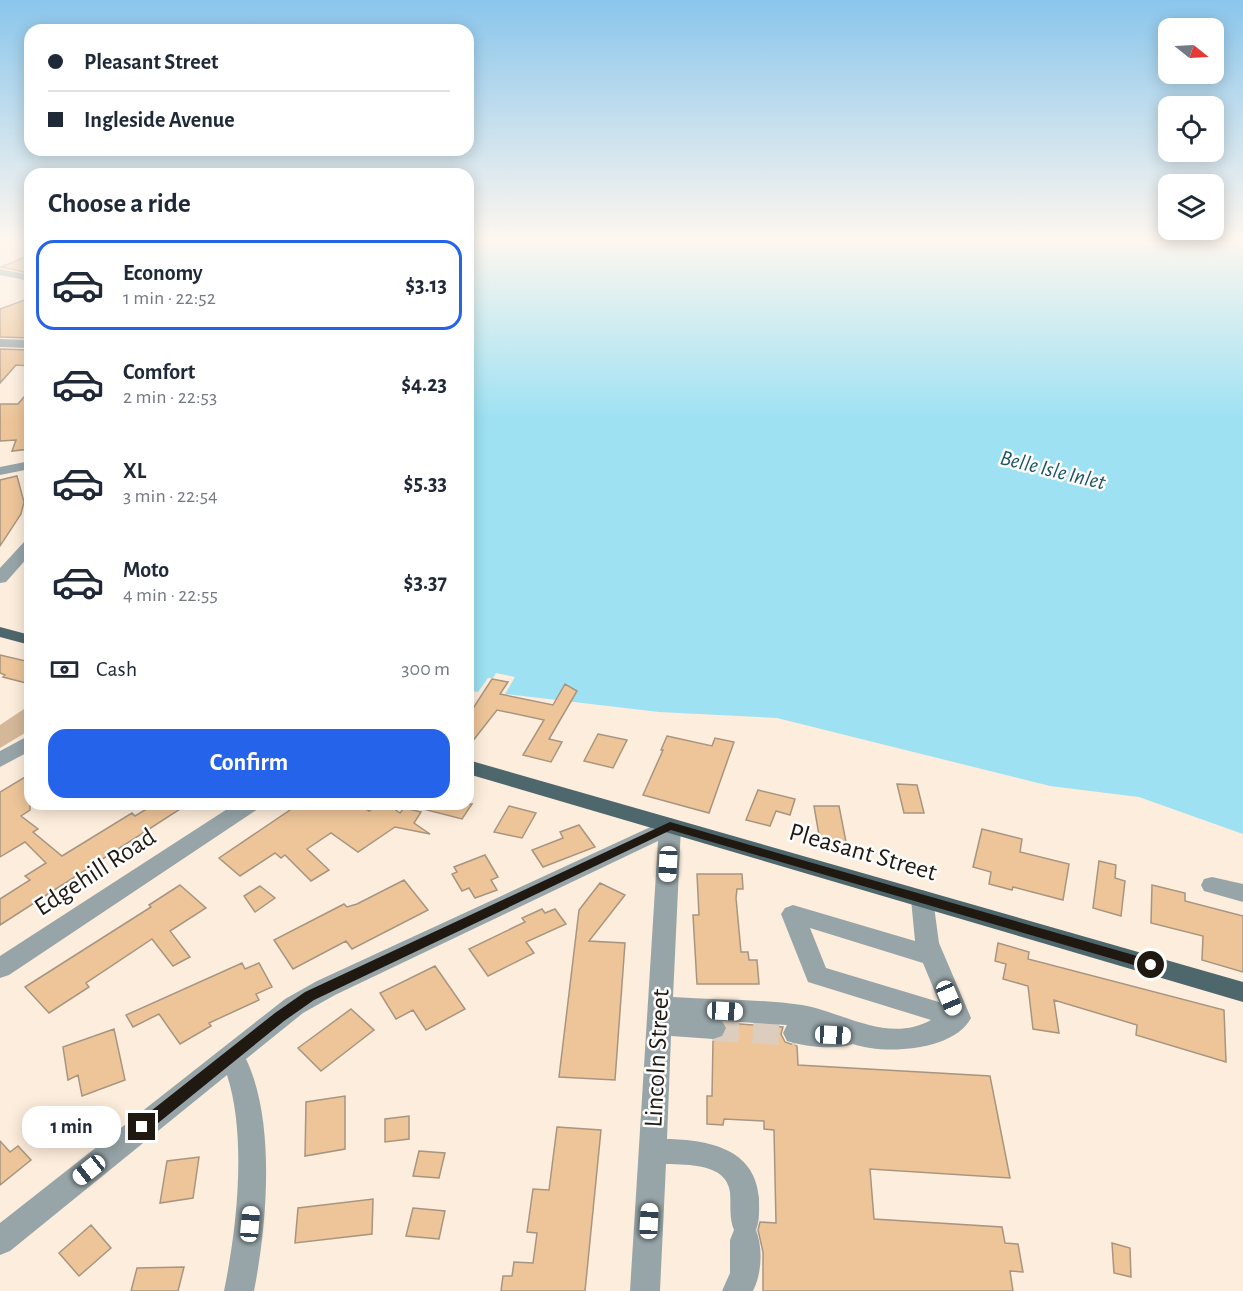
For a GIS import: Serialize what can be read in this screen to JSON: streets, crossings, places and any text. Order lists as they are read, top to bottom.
{
  "streets": {
    "main road": ["Pleasant Street"],
    "street": ["Edgehill Road", "Lincoln Street"]
  },
  "crossings": [
    ["Pleasant Street", "Lincoln Street"]
  ],
  "water": ["Belle Isle Inlet"],
  "north": "right",
  "page": {
    "banner": ["Pleasant Street", "Ingleside Avenue"],
    "heading": "Choose a ride",
    "list": [
      {
        "name": "Economy",
        "note": "1 min · 22:52",
        "value": "$3.13"
      },
      {
        "name": "Comfort",
        "note": "2 min · 22:53",
        "value": "$4.23"
      },
      {
        "name": "XL",
        "note": "3 min · 22:54",
        "value": "$5.33"
      },
      {
        "name": "Moto",
        "note": "4 min · 22:55",
        "value": "$3.37"
      }
    ],
    "pay": ["Cash", "300 m"],
    "buttons": "Confirm",
    "bubble": "1 min"
  }
}
